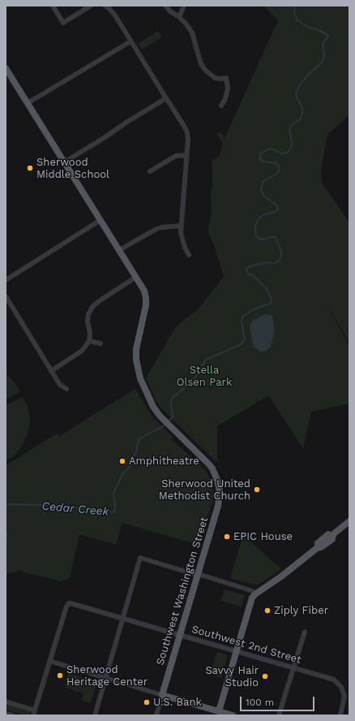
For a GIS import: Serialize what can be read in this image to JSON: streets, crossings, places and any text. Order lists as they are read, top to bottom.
{
  "streets": {
    "main road": ["Southwest Washington Street"],
    "street": ["Southwest 2nd Street"]
  },
  "crossings": [
    ["Southwest Washington Street", "Southwest 2nd Street"]
  ],
  "water": ["Cedar Creek"],
  "parks": ["Stella Olsen Park"],
  "places": [
    "Sherwood Middle School",
    "Amphitheatre",
    "Sherwood United Methodist Church",
    "EPIC House",
    "Ziply Fiber",
    "Sherwood Heritage Center",
    "Savvy Hair Studio",
    "U.S. Bank"
  ],
  "scale_bar": "100 m"
}
